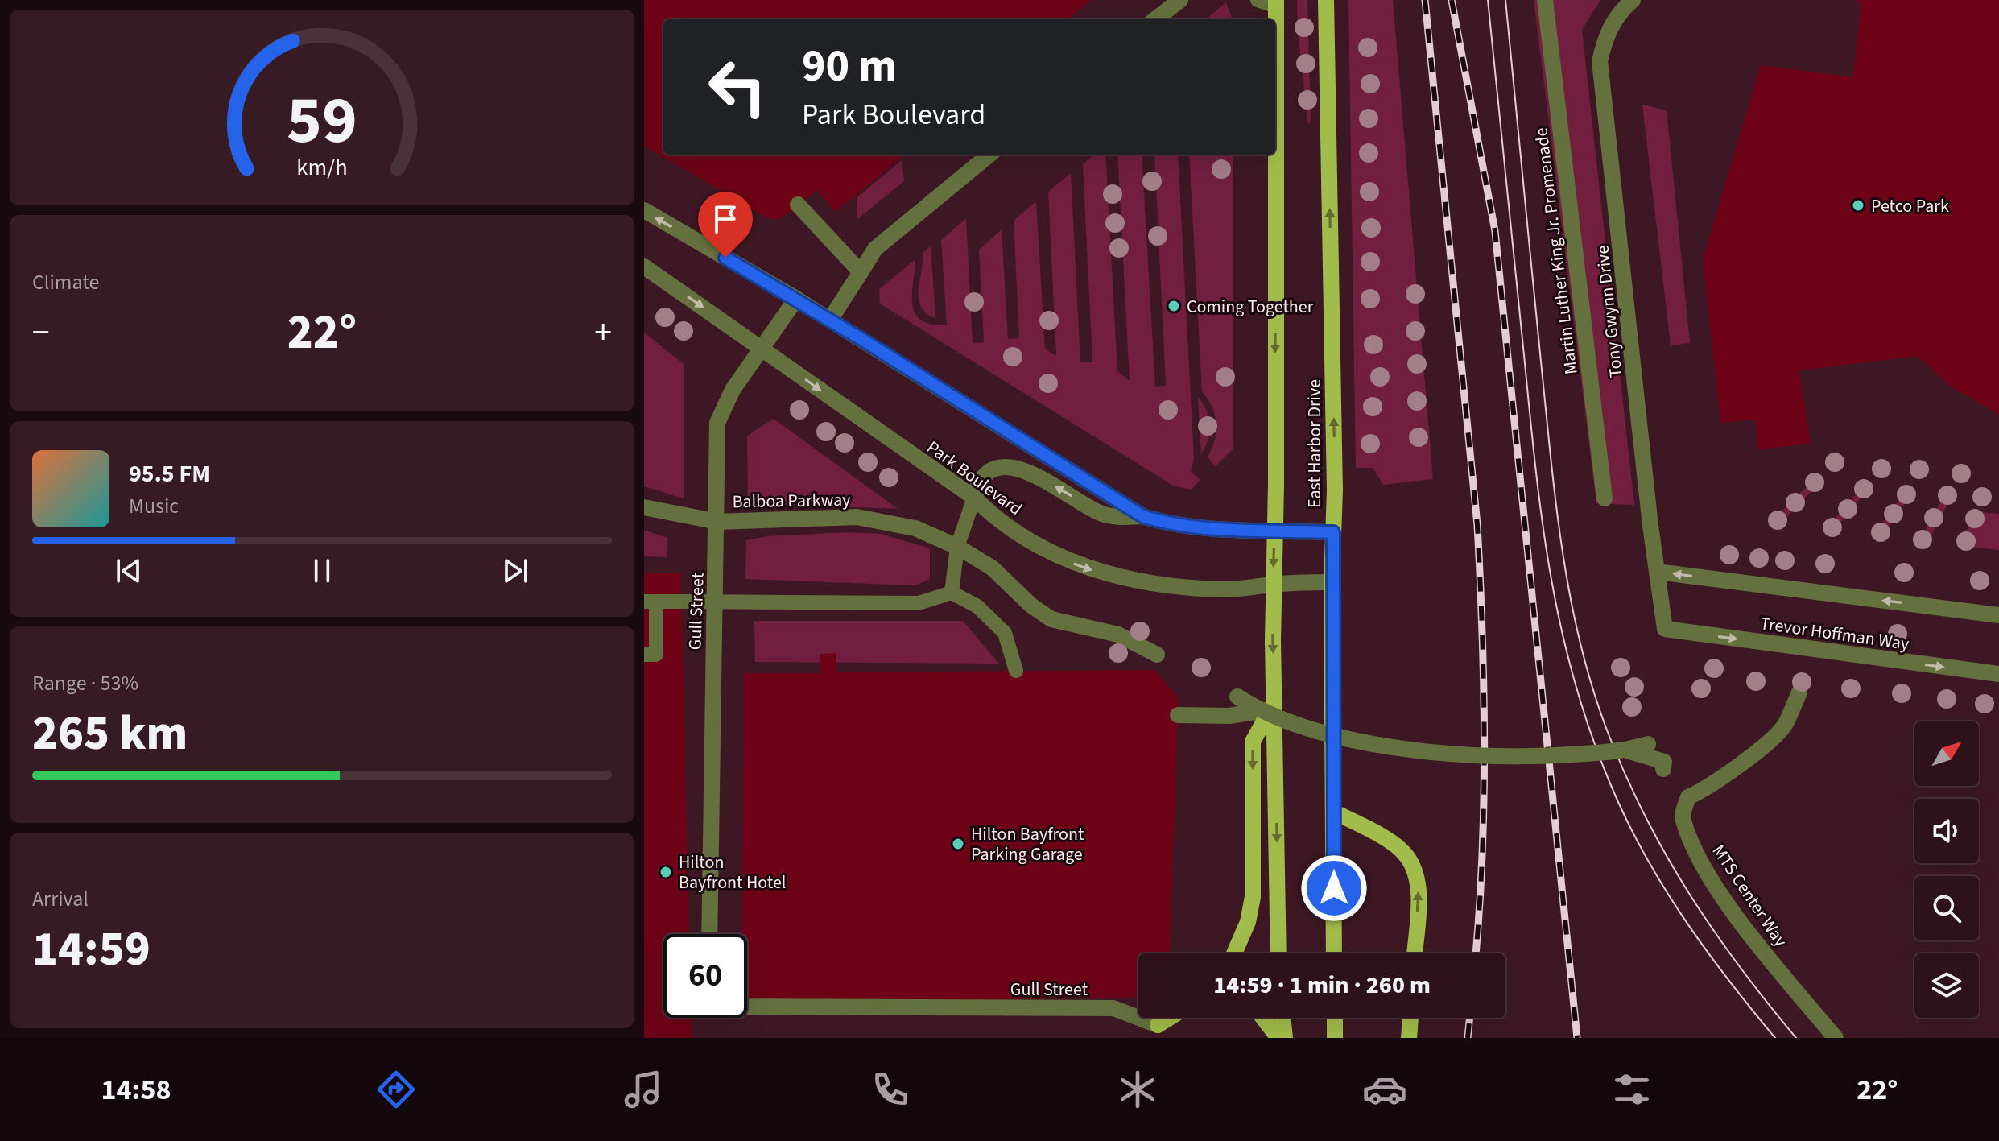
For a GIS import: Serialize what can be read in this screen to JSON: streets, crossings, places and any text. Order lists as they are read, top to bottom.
{
  "streets": {
    "main road": ["East Harbor Drive"],
    "street": [
      "Martin Luther King Jr. Promenade",
      "Tony Gwynn Drive",
      "Park Boulevard",
      "Balboa Parkway",
      "Gull Street",
      "Trevor Hoffman Way",
      "MTS Center Way"
    ]
  },
  "crossings": [
    ["Tony Gwynn Drive", "Trevor Hoffman Way"],
    ["East Harbor Drive", "Park Boulevard"],
    ["Park Boulevard", "Gull Street"],
    ["Balboa Parkway", "Gull Street"]
  ],
  "places": [
    "Petco Park",
    "Coming Together",
    "Hilton Bayfront Parking Garage",
    "Hilton Bayfront Hotel"
  ],
  "north": "top right",
  "page": {
    "turn": ["90 m", "Park Boulevard"],
    "tile": [
      "Climate",
      ["Range · 53%", "265 km"],
      ["Arrival", "14:59"]
    ],
    "heat": ["−", "22°", "+"],
    "song": ["95.5 FM", "Music"],
    "limit": "60",
    "trip": "14:59 · 1 min · 260 m",
    "tabs": ["14:58", "22°"],
    "gauge": ["59", "km/h"]
  }
}
